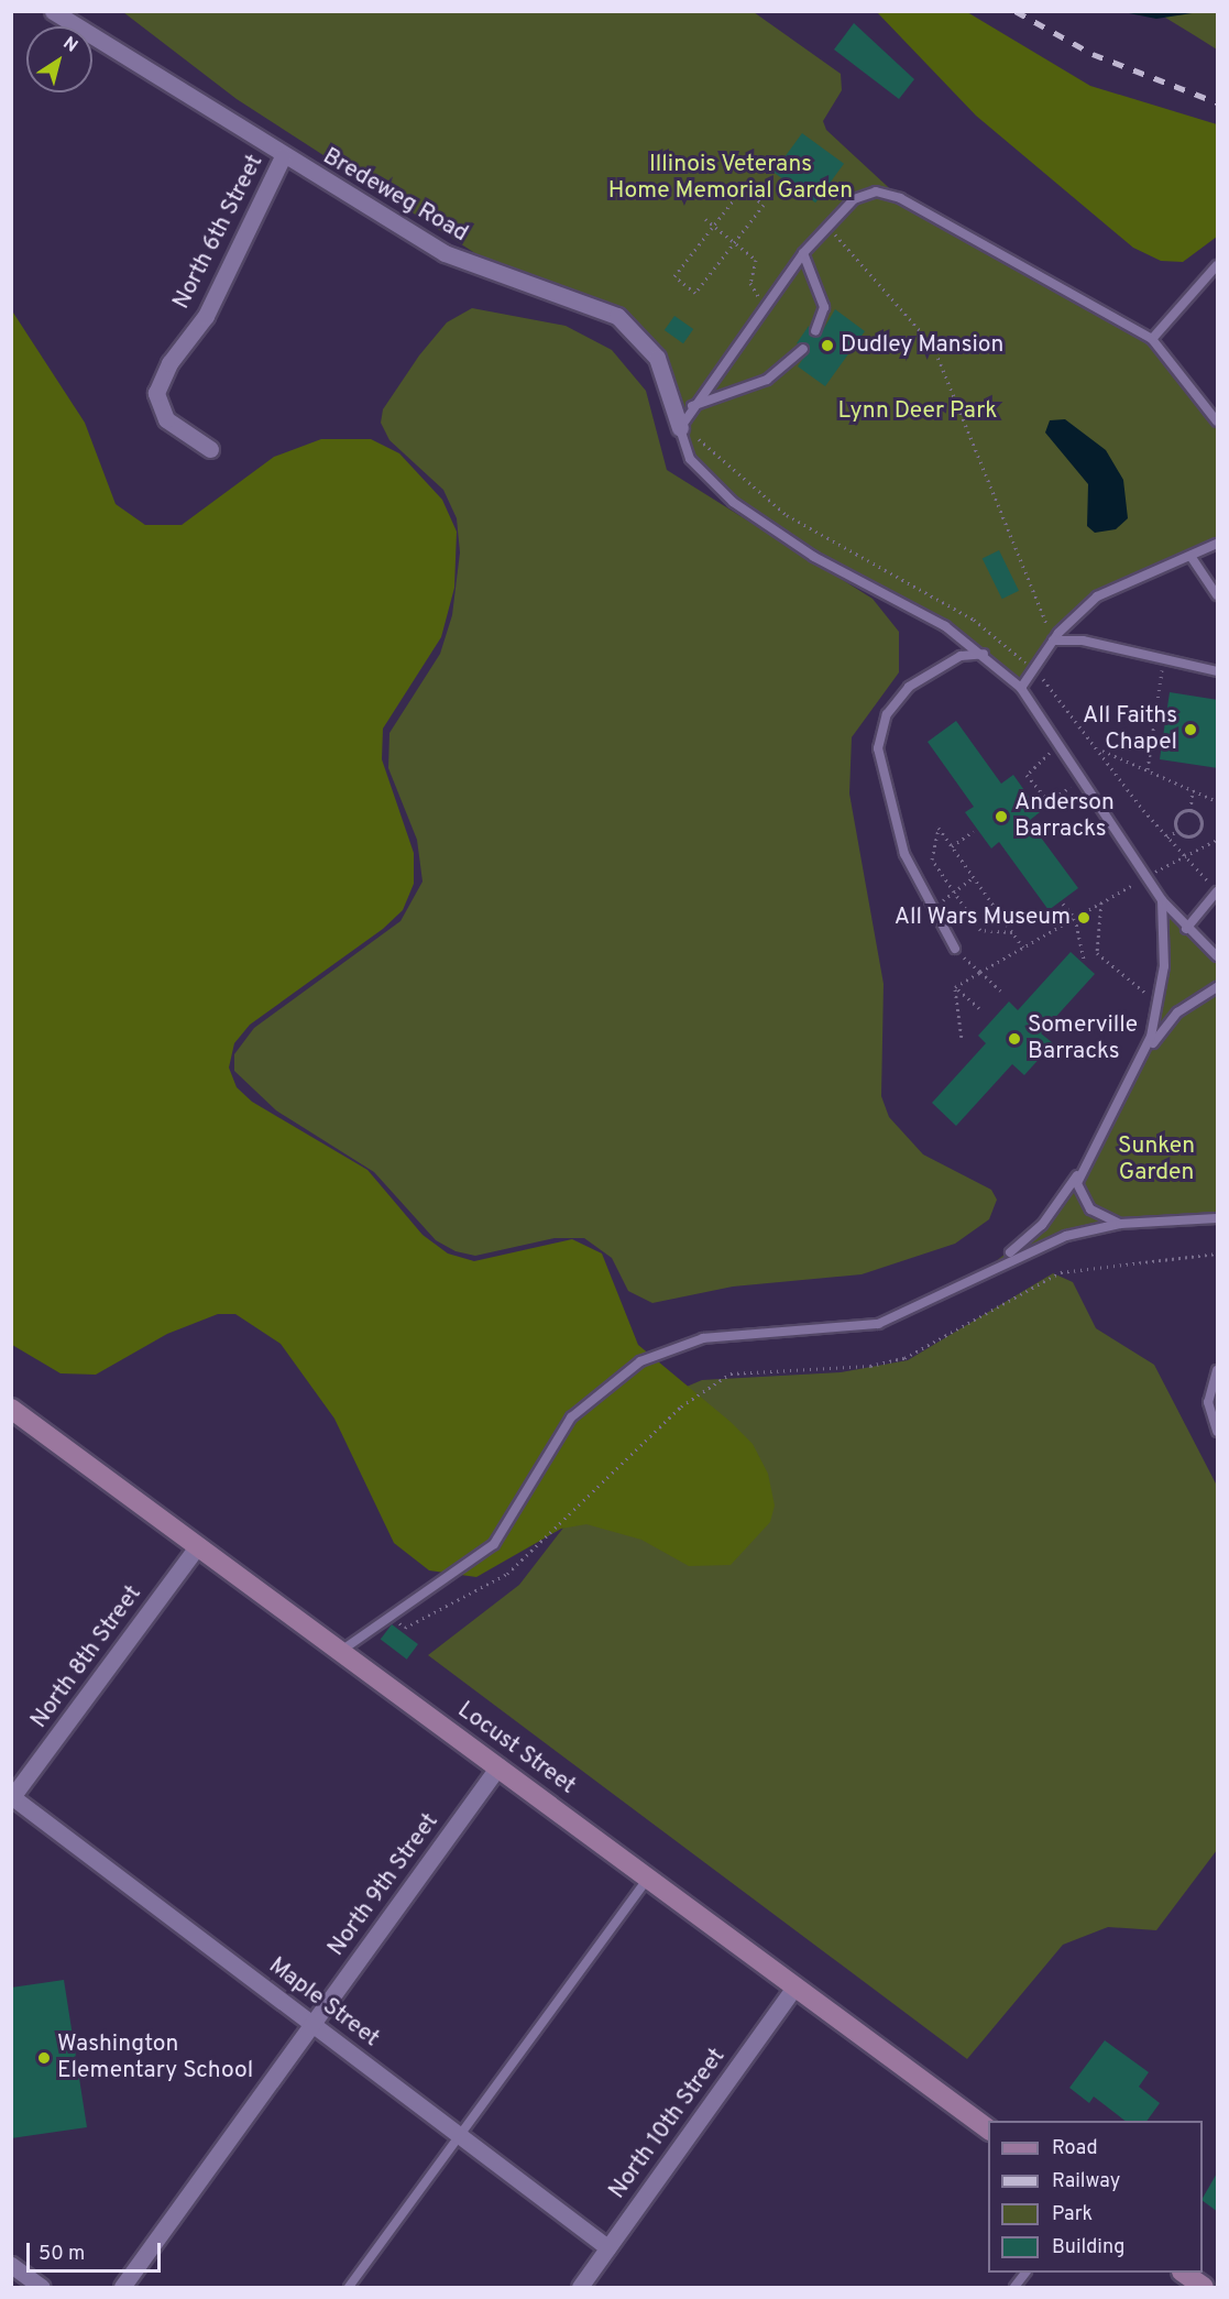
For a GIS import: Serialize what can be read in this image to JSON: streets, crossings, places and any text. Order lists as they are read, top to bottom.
{
  "streets": {
    "street": [
      "Bredeweg Road",
      "North 6th Street",
      "North 8th Street",
      "Locust Street",
      "North 9th Street",
      "Maple Street",
      "North 10th Street"
    ]
  },
  "crossings": [
    ["Bredeweg Road", "North 6th Street"],
    ["North 8th Street", "Locust Street"],
    ["North 8th Street", "Maple Street"],
    ["Locust Street", "North 9th Street"],
    ["Locust Street", "North 10th Street"],
    ["North 9th Street", "Maple Street"],
    ["Maple Street", "North 10th Street"]
  ],
  "parks": ["Illinois Veterans Home Memorial Garden", "Lynn Deer Park", "Sunken Garden"],
  "places": [
    "Dudley Mansion",
    "All Faiths Chapel",
    "Anderson Barracks",
    "All Wars Museum",
    "Somerville Barracks",
    "Washington Elementary School"
  ],
  "legend": [
    "Road",
    "Railway",
    "Park",
    "Building"
  ],
  "scale_bar": "50 m",
  "north": "top right"
}
